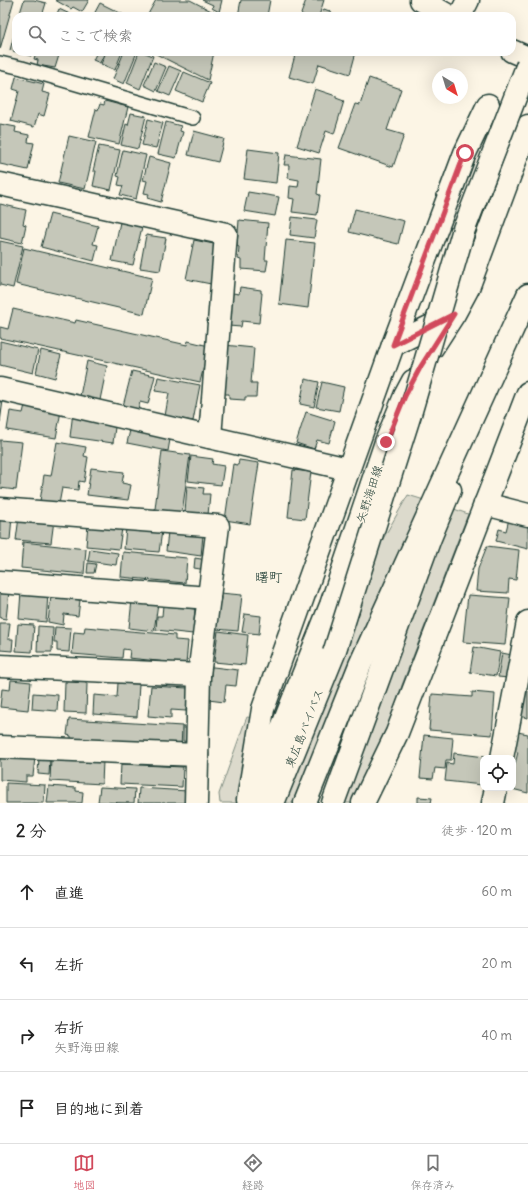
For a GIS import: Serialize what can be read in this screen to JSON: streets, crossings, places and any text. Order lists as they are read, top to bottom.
{
  "streets": {
    "main road": ["矢野海田線", "東広島バイパス"]
  },
  "districts": ["曙町"],
  "north": "bottom right",
  "page": {
    "search": "ここで検索",
    "heading": ["2 分", "徒歩 · 120 m"],
    "list": [
      ["直進", "60 m"],
      ["左折", "20 m"],
      ["右折", "矢野海田線", "40 m"],
      "目的地に到着"
    ],
    "nav": ["地図", "経路", "保存済み"]
  }
}
